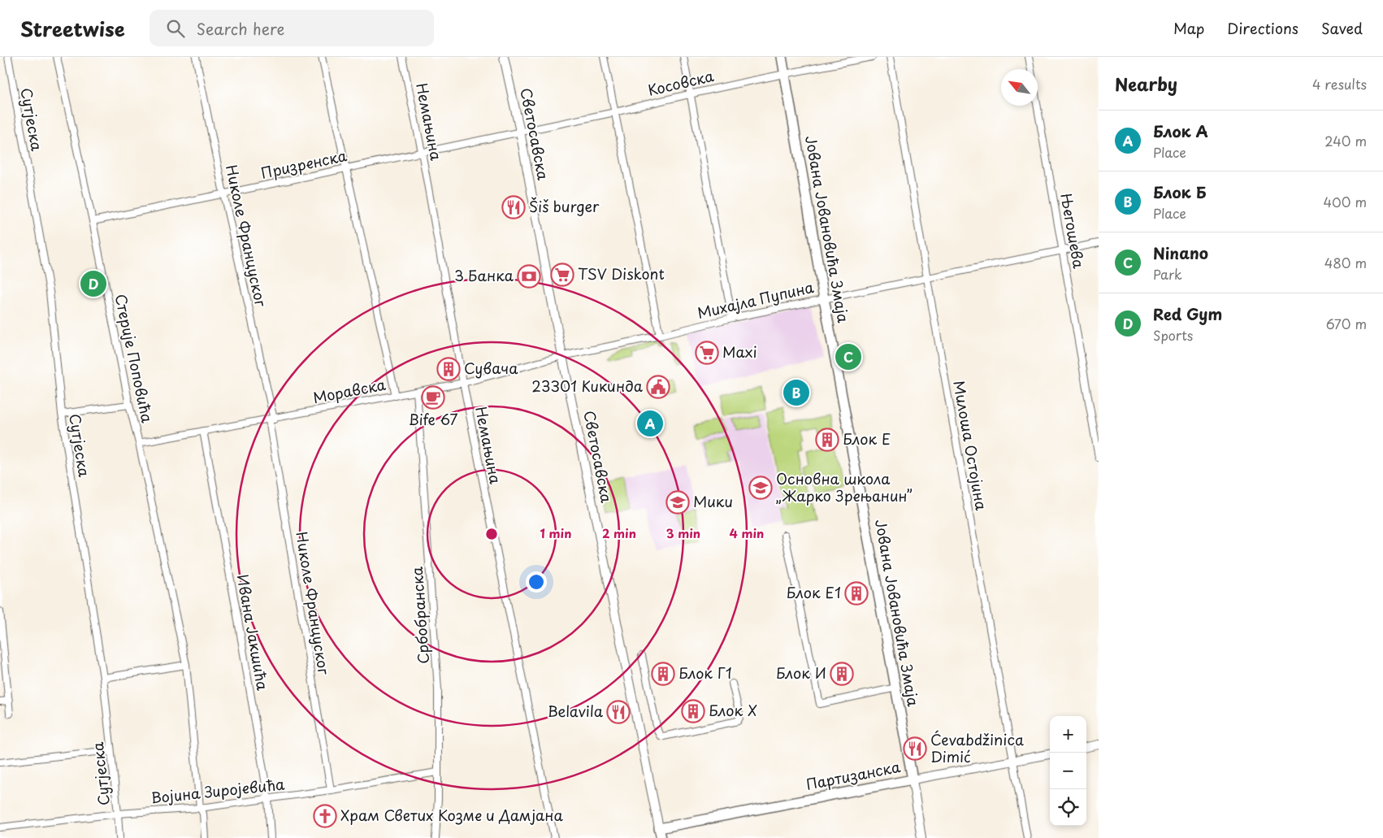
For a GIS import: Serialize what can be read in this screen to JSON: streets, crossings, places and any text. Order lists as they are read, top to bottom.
{
  "streets": {
    "main road": ["Јована Јовановића Змаја", "Партизанска"],
    "street": [
      "Косовска",
      "Сутјеска",
      "Немањина",
      "Светосавска",
      "Призренска",
      "Његошева",
      "Николе Француског",
      "Михајла Пупина",
      "Стерије Поповића",
      "Моравска",
      "Милоша Остојина",
      "Србобранска",
      "Ивана Јакшића",
      "Војина Зиројевића"
    ]
  },
  "crossings": [
    ["Косовска", "Светосавска"],
    ["Косовска", "Призренска"],
    ["Косовска", "Јована Јовановића Змаја"],
    ["Сутјеска", "Војина Зиројевића"],
    ["Немањина", "Призренска"],
    ["Немањина", "Моравска"],
    ["Светосавска", "Призренска"],
    ["Светосавска", "Михајла Пупина"],
    ["Светосавска", "Моравска"],
    ["Светосавска", "Партизанска"],
    ["Призренска", "Николе Француског"],
    ["Призренска", "Стерије Поповића"],
    ["Јована Јовановића Змаја", "Михајла Пупина"],
    ["Јована Јовановића Змаја", "Партизанска"],
    ["Његошева", "Михајла Пупина"],
    ["Николе Француског", "Моравска"],
    ["Николе Француског", "Војина Зиројевића"],
    ["Михајла Пупина", "Моравска"],
    ["Михајла Пупина", "Милоша Остојина"],
    ["Стерије Поповића", "Моравска"],
    ["Стерије Поповића", "Војина Зиројевића"],
    ["Моравска", "Србобранска"],
    ["Моравска", "Ивана Јакшића"],
    ["Милоша Остојина", "Партизанска"],
    ["Србобранска", "Војина Зиројевића"],
    ["Ивана Јакшића", "Војина Зиројевића"]
  ],
  "places": {
    "restaurant": ["Šiš burger", "Belavila", "Ćevabdžinica Dimić"],
    "supermarket": ["TSV Diskont", "Maxi"],
    "bank": ["3 Банка"],
    "building": [
      "Сувача",
      "Блок Е",
      "Блок Е1",
      "Блок Г1",
      "Блок И",
      "Блок Х"
    ],
    "public building": ["23301 Кикинда"],
    "cafe": ["Bife 67"],
    "school or university": ["Основна школа „Жарко Зрењанин”", "Мики"],
    "church": ["Храм Светих Козме и Дамјана"]
  },
  "north": "top left",
  "page": {
    "header": "Streetwise",
    "search": "Search here",
    "nav": ["Map", "Directions", "Saved"],
    "heading": ["Nearby", "4 results"],
    "list": [
      {
        "mark": "A",
        "name": "Блок А",
        "note": "Place",
        "value": "240 m"
      },
      {
        "mark": "B",
        "name": "Блок Б",
        "note": "Place",
        "value": "400 m"
      },
      {
        "mark": "C",
        "name": "Ninano",
        "note": "Park",
        "value": "480 m"
      },
      {
        "mark": "D",
        "name": "Red Gym",
        "note": "Sports",
        "value": "670 m"
      }
    ],
    "pins": [
      "D",
      "C",
      "B",
      "A"
    ],
    "map_buttons": ["+", "−"]
  },
  "rings": [
    "1 min",
    "2 min",
    "3 min",
    "4 min"
  ]
}
